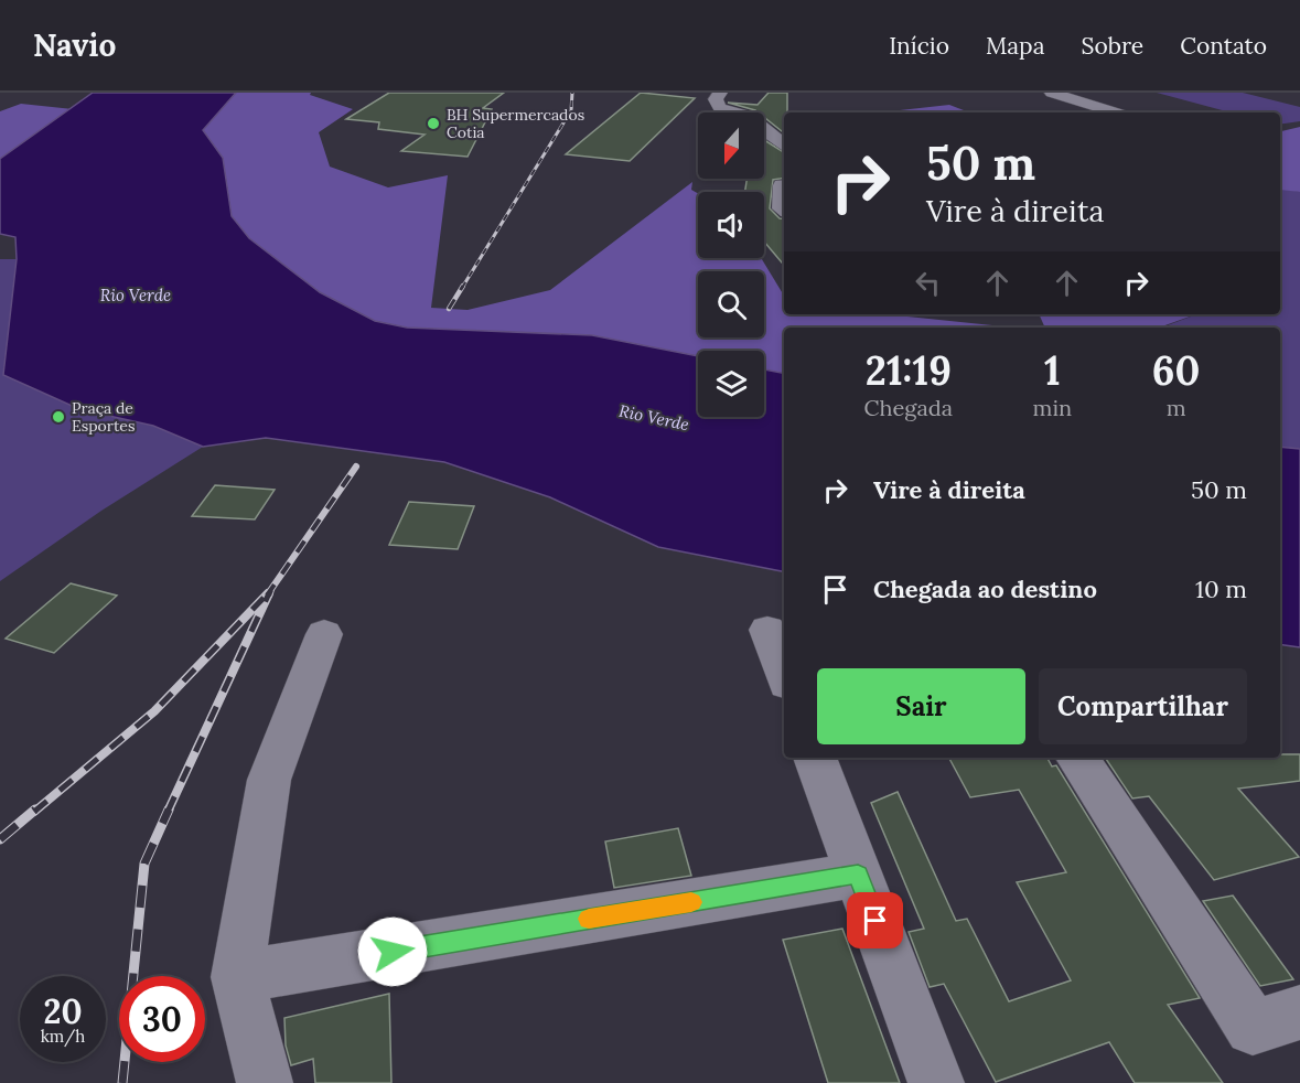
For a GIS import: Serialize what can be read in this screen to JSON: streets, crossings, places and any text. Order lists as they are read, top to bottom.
{
  "water": ["Rio Verde"],
  "places": ["BH Supermercados Cotia", "Praça de Esportes"],
  "north": "bottom",
  "page": {
    "header": "Navio",
    "nav": [
      "Início",
      "Mapa",
      "Sobre",
      "Contato"
    ],
    "turn": ["50 m", "Vire à direita"],
    "eta": [
      "21:19",
      "Chegada",
      "1",
      "min",
      "60",
      "m"
    ],
    "list": [
      {
        "name": "Vire à direita",
        "value": "50 m"
      },
      {
        "name": "Chegada ao destino",
        "value": "10 m"
      }
    ],
    "buttons": ["Sair", "Compartilhar"],
    "speed": "20 km/h",
    "limit": "30"
  }
}
